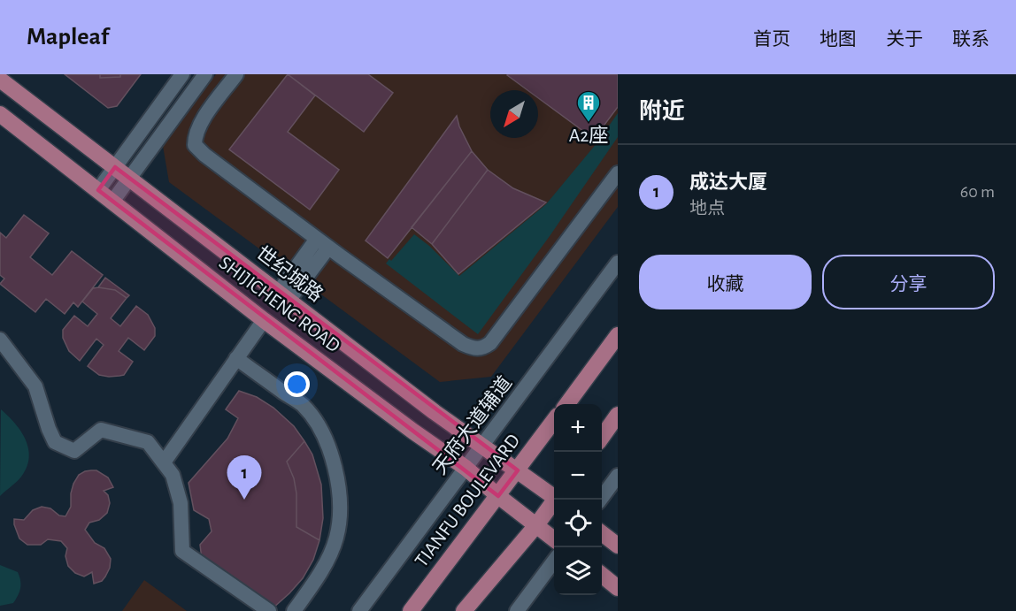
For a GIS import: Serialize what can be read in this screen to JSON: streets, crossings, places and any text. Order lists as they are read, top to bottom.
{
  "streets": {
    "main road": ["世纪城路", "SHIJICHENG ROAD", "TIANFU BOULEVARD"],
    "street": ["天府大道辅道"]
  },
  "crossings": [
    ["世纪城路", "天府大道辅道"],
    ["世纪城路", "TIANFU BOULEVARD"],
    ["SHIJICHENG ROAD", "天府大道辅道"],
    ["SHIJICHENG ROAD", "TIANFU BOULEVARD"]
  ],
  "places": {
    "building": ["A2座"]
  },
  "north": "bottom left",
  "page": {
    "header": "Mapleaf",
    "nav": [
      "首页",
      "地图",
      "关于",
      "联系"
    ],
    "heading": "附近",
    "list": [
      {
        "mark": "1",
        "name": "成达大厦",
        "note": "地点",
        "value": "60 m"
      }
    ],
    "buttons": ["收藏", "分享"],
    "map_buttons": ["+", "−"],
    "pins": "1"
  }
}
